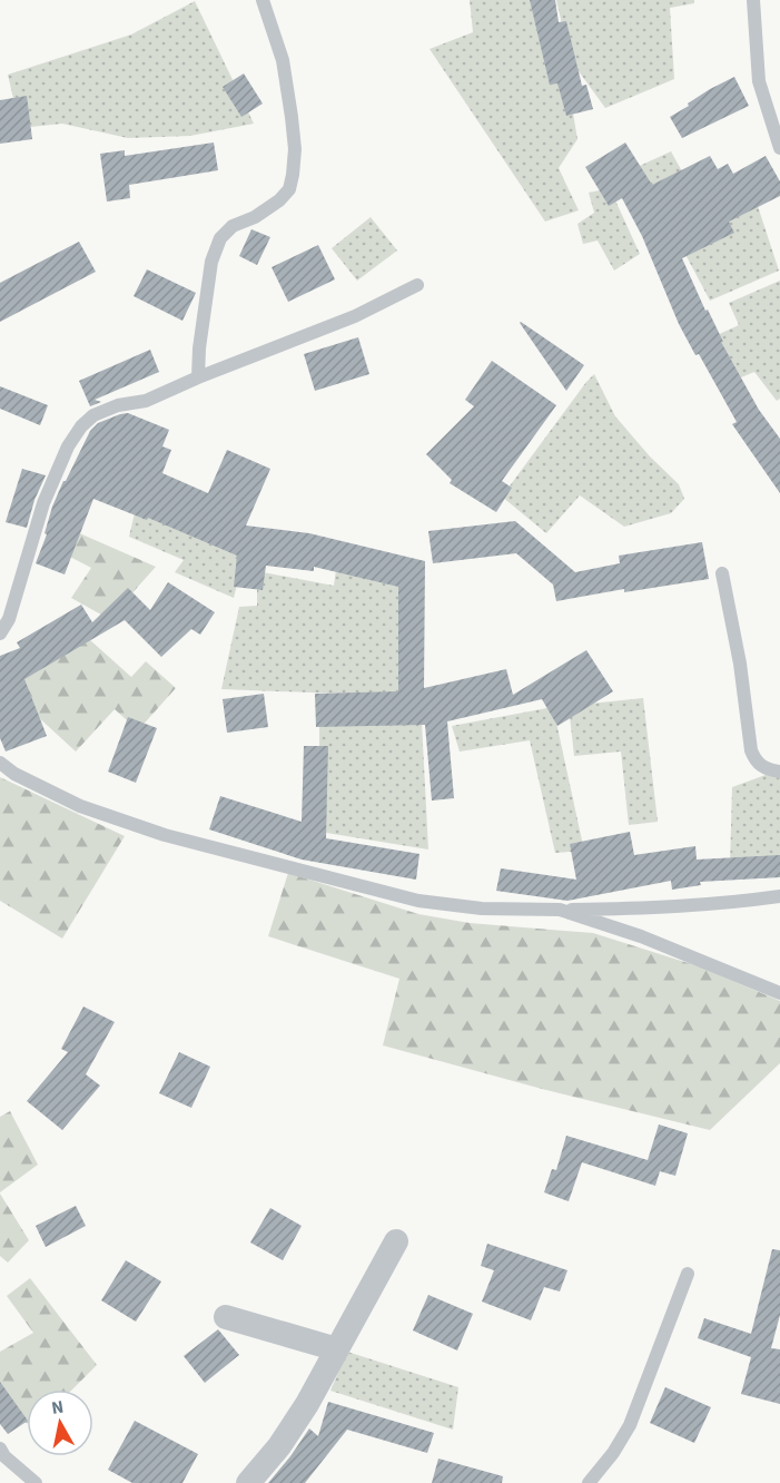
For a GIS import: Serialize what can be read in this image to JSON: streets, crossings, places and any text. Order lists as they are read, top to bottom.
{
  "north": "top"
}
